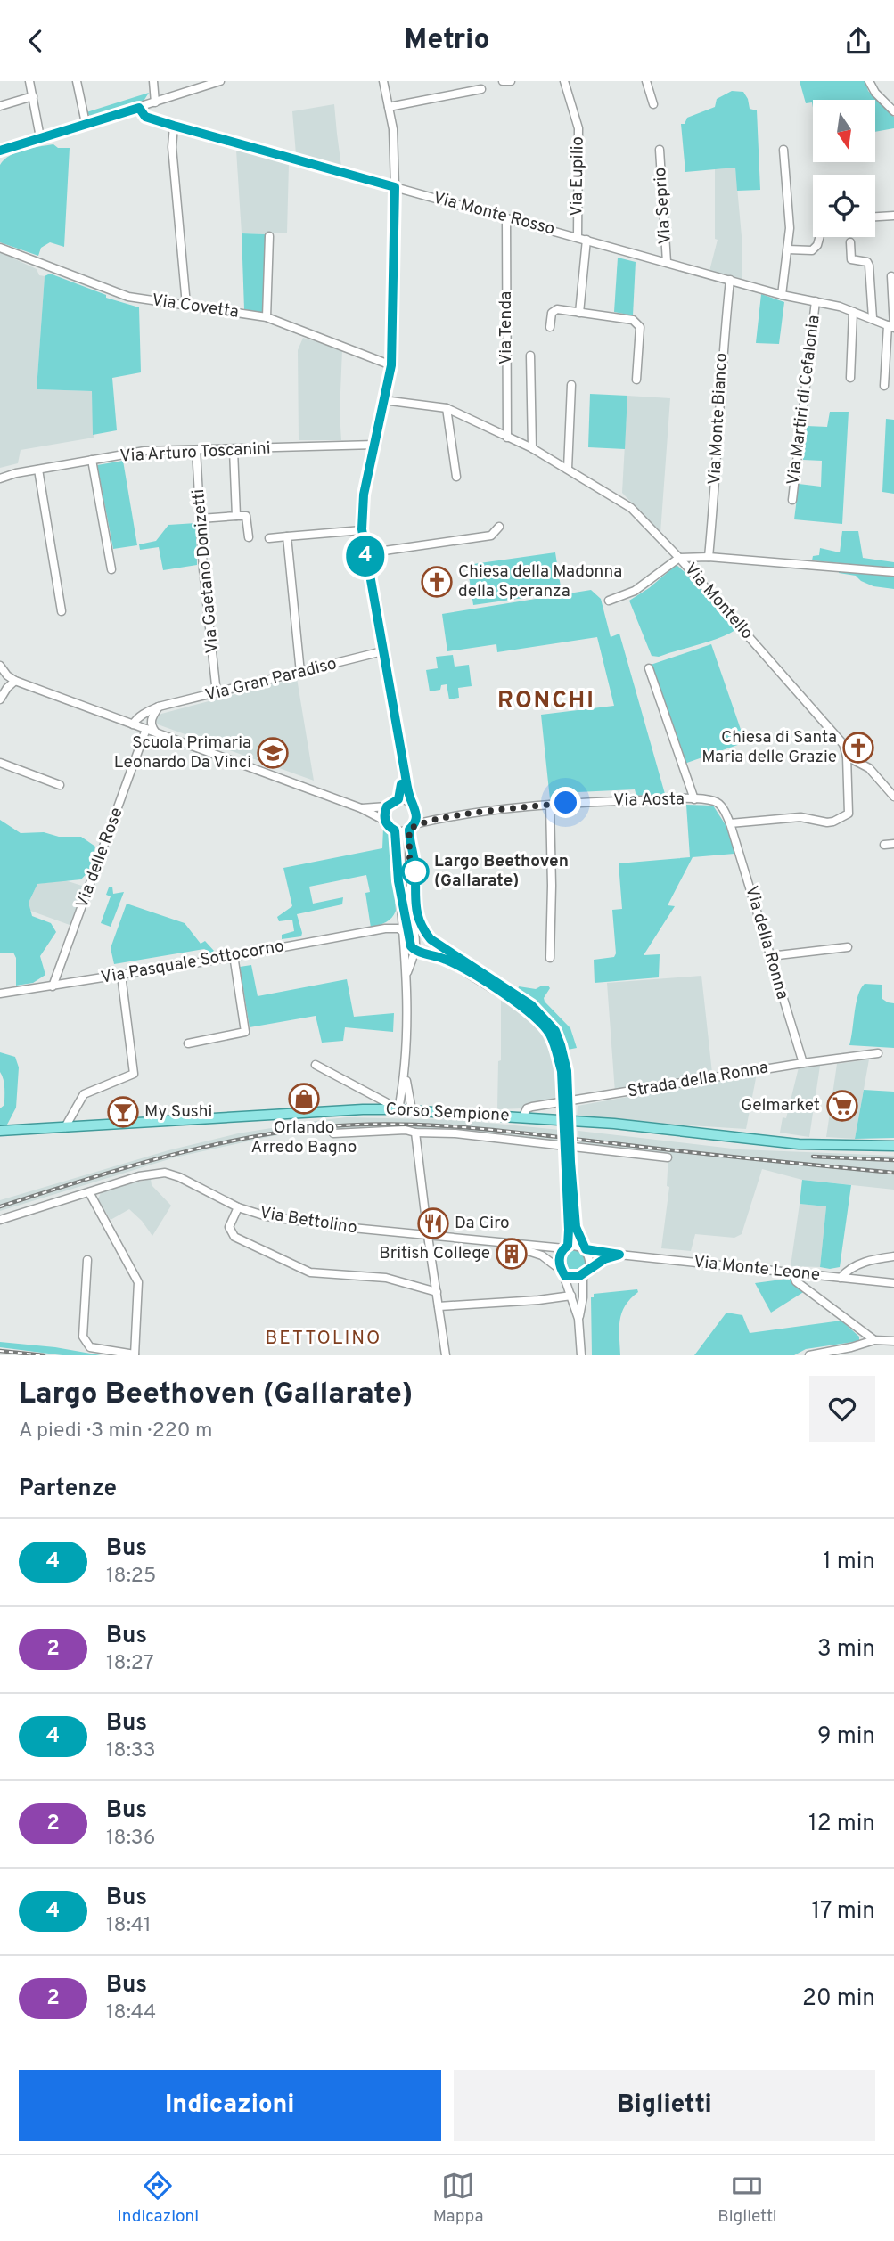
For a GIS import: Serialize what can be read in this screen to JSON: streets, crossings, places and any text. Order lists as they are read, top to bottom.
{
  "streets": {
    "main road": ["Corso Sempione"],
    "street": [
      "Via Eupilio",
      "Via Seprio",
      "Via Monte Rosso",
      "Via Covetta",
      "Via Tenda",
      "Via Martiri di Cefalonia",
      "Via Monte Bianco",
      "Via Arturo Toscanini",
      "Via Gaetano Donizetti",
      "Via Montello",
      "Via Gran Paradiso",
      "Via Aosta",
      "Via delle Rose",
      "Via della Ronna",
      "Via Pasquale Sottocorno",
      "Strada della Ronna",
      "Via Bettolino",
      "Via Monte Leone"
    ]
  },
  "crossings": [
    ["Via Eupilio", "Via Monte Rosso"],
    ["Via Seprio", "Via Monte Rosso"],
    ["Via Monte Rosso", "Via Tenda"],
    ["Via Monte Rosso", "Via Martiri di Cefalonia"],
    ["Via Monte Rosso", "Via Monte Bianco"],
    ["Via Tenda", "Via Montello"],
    ["Via Arturo Toscanini", "Via Gaetano Donizetti"],
    ["Via Gaetano Donizetti", "Via Gran Paradiso"],
    ["Via Montello", "Via Aosta"],
    ["Via Montello", "Via della Ronna"],
    ["Via Aosta", "Via della Ronna"],
    ["Via delle Rose", "Via Pasquale Sottocorno"],
    ["Via della Ronna", "Strada della Ronna"],
    ["Strada della Ronna", "Corso Sempione"]
  ],
  "districts": ["RONCHI", "BETTOLINO"],
  "places": {
    "church": ["Chiesa della Madonna della Speranza", "Chiesa di Santa Maria delle Grazie"],
    "school or university": ["Scuola Primaria Leonardo Da Vinci"],
    "other": ["Largo Beethoven (Gallarate)"],
    "shop": ["Orlando Arredo Bagno"],
    "supermarket": ["Gelmarket"],
    "bar": ["My Sushi"],
    "restaurant": ["Da Ciro"],
    "building": ["British College"]
  },
  "lines": ["bus line 4"],
  "north": "bottom",
  "page": {
    "header": "Metrio",
    "on_map": "4",
    "heading": [
      ["Largo Beethoven (Gallarate)", "A piedi · 3 min · 220 m"],
      "Partenze"
    ],
    "list": [
      {
        "mark": "4",
        "name": "Bus",
        "note": "18:25",
        "value": "1 min"
      },
      {
        "mark": "2",
        "name": "Bus",
        "note": "18:27",
        "value": "3 min"
      },
      {
        "mark": "4",
        "name": "Bus",
        "note": "18:33",
        "value": "9 min"
      },
      {
        "mark": "2",
        "name": "Bus",
        "note": "18:36",
        "value": "12 min"
      },
      {
        "mark": "4",
        "name": "Bus",
        "note": "18:41",
        "value": "17 min"
      },
      {
        "mark": "2",
        "name": "Bus",
        "note": "18:44",
        "value": "20 min"
      }
    ],
    "buttons": ["Indicazioni", "Biglietti"],
    "tabs": ["Indicazioni", "Mappa", "Biglietti"]
  }
}
